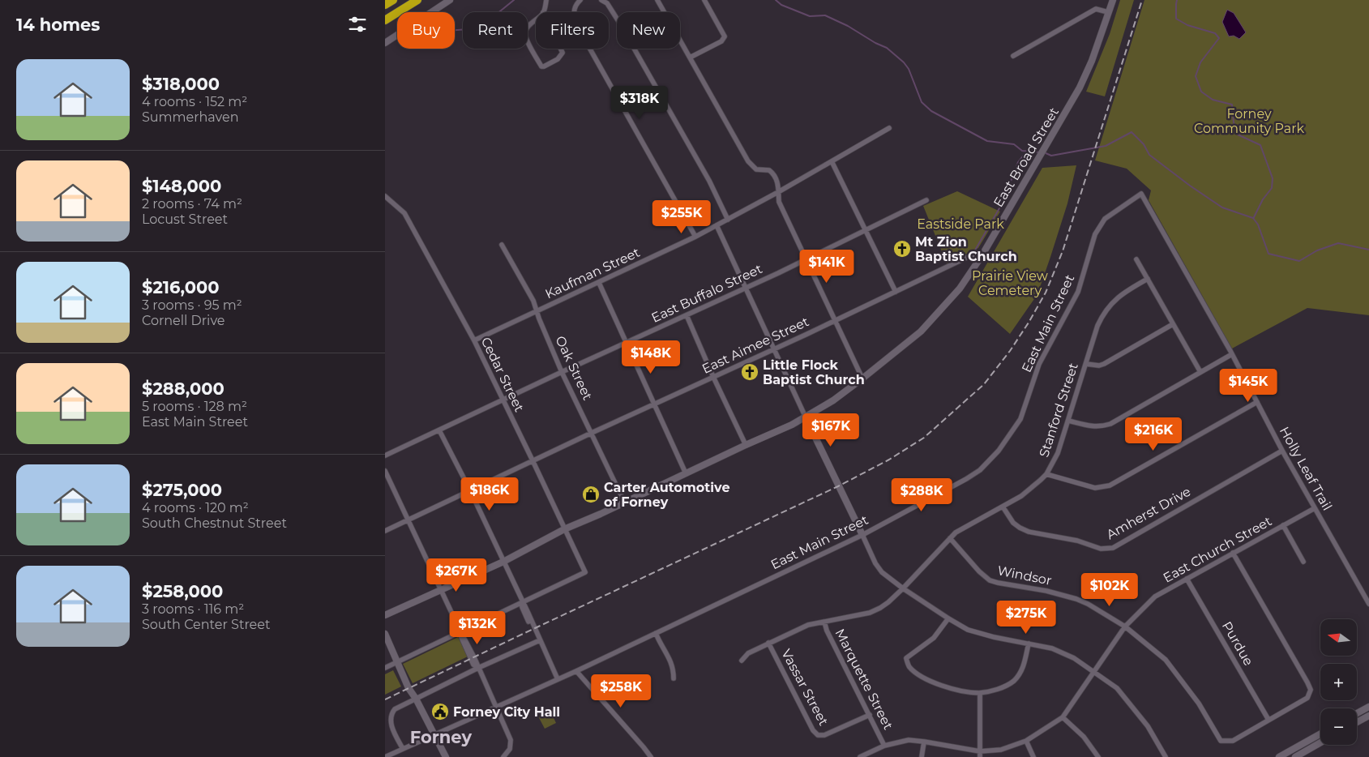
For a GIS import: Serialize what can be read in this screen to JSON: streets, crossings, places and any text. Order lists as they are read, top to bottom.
{
  "streets": {
    "main road": ["East Broad Street"],
    "street": [
      "Kaufman Street",
      "East Buffalo Street",
      "East Main Street",
      "East Aimee Street",
      "Oak Street",
      "Cedar Street",
      "Stanford Street",
      "Holly Leaf Trail",
      "Amherst Drive",
      "East Church Street",
      "Windsor",
      "Purdue",
      "Marquette Street",
      "Vassar Street"
    ]
  },
  "crossings": [
    ["East Broad Street", "East Aimee Street"],
    ["East Broad Street", "Oak Street"],
    ["East Broad Street", "Cedar Street"],
    ["Kaufman Street", "Oak Street"],
    ["Kaufman Street", "Cedar Street"],
    ["East Buffalo Street", "Oak Street"],
    ["East Buffalo Street", "Cedar Street"],
    ["East Main Street", "Holly Leaf Trail"],
    ["East Aimee Street", "Oak Street"],
    ["East Aimee Street", "Cedar Street"],
    ["Stanford Street", "Amherst Drive"],
    ["Stanford Street", "Windsor"],
    ["Stanford Street", "Marquette Street"],
    ["Stanford Street", "Vassar Street"],
    ["Holly Leaf Trail", "Amherst Drive"],
    ["Holly Leaf Trail", "East Church Street"],
    ["East Church Street", "Windsor"],
    ["East Church Street", "Purdue"],
    ["East Church Street", "Marquette Street"],
    ["Windsor", "Purdue"],
    ["Marquette Street", "Vassar Street"]
  ],
  "districts": ["Forney"],
  "parks": ["Forney Community Park", "Eastside Park", "Prairie View Cemetery"],
  "places": {
    "church": ["Mt Zion Baptist Church", "Little Flock Baptist Church"],
    "shop": ["Carter Automotive of Forney"],
    "public building": ["Forney City Hall"]
  },
  "north": "left",
  "page": {
    "heading": "14 homes",
    "chip": [
      "Buy",
      "Rent",
      "Filters",
      "New"
    ],
    "list": [
      {
        "name": "$318,000",
        "note": "4 rooms · 152 m² · Summerhaven"
      },
      {
        "name": "$148,000",
        "note": "2 rooms · 74 m² · Locust Street"
      },
      {
        "name": "$216,000",
        "note": "3 rooms · 95 m² · Cornell Drive"
      },
      {
        "name": "$288,000",
        "note": "5 rooms · 128 m² · East Main Street"
      },
      {
        "name": "$275,000",
        "note": "4 rooms · 120 m² · South Chestnut Street"
      },
      {
        "name": "$258,000",
        "note": "3 rooms · 116 m² · South Center Street"
      }
    ],
    "price": [
      "$318K",
      "$255K",
      "$141K",
      "$148K",
      "$145K",
      "$167K",
      "$216K",
      "$186K",
      "$288K",
      "$267K",
      "$102K",
      "$275K",
      "$132K",
      "$258K"
    ],
    "map_buttons": ["+", "−"]
  }
}
